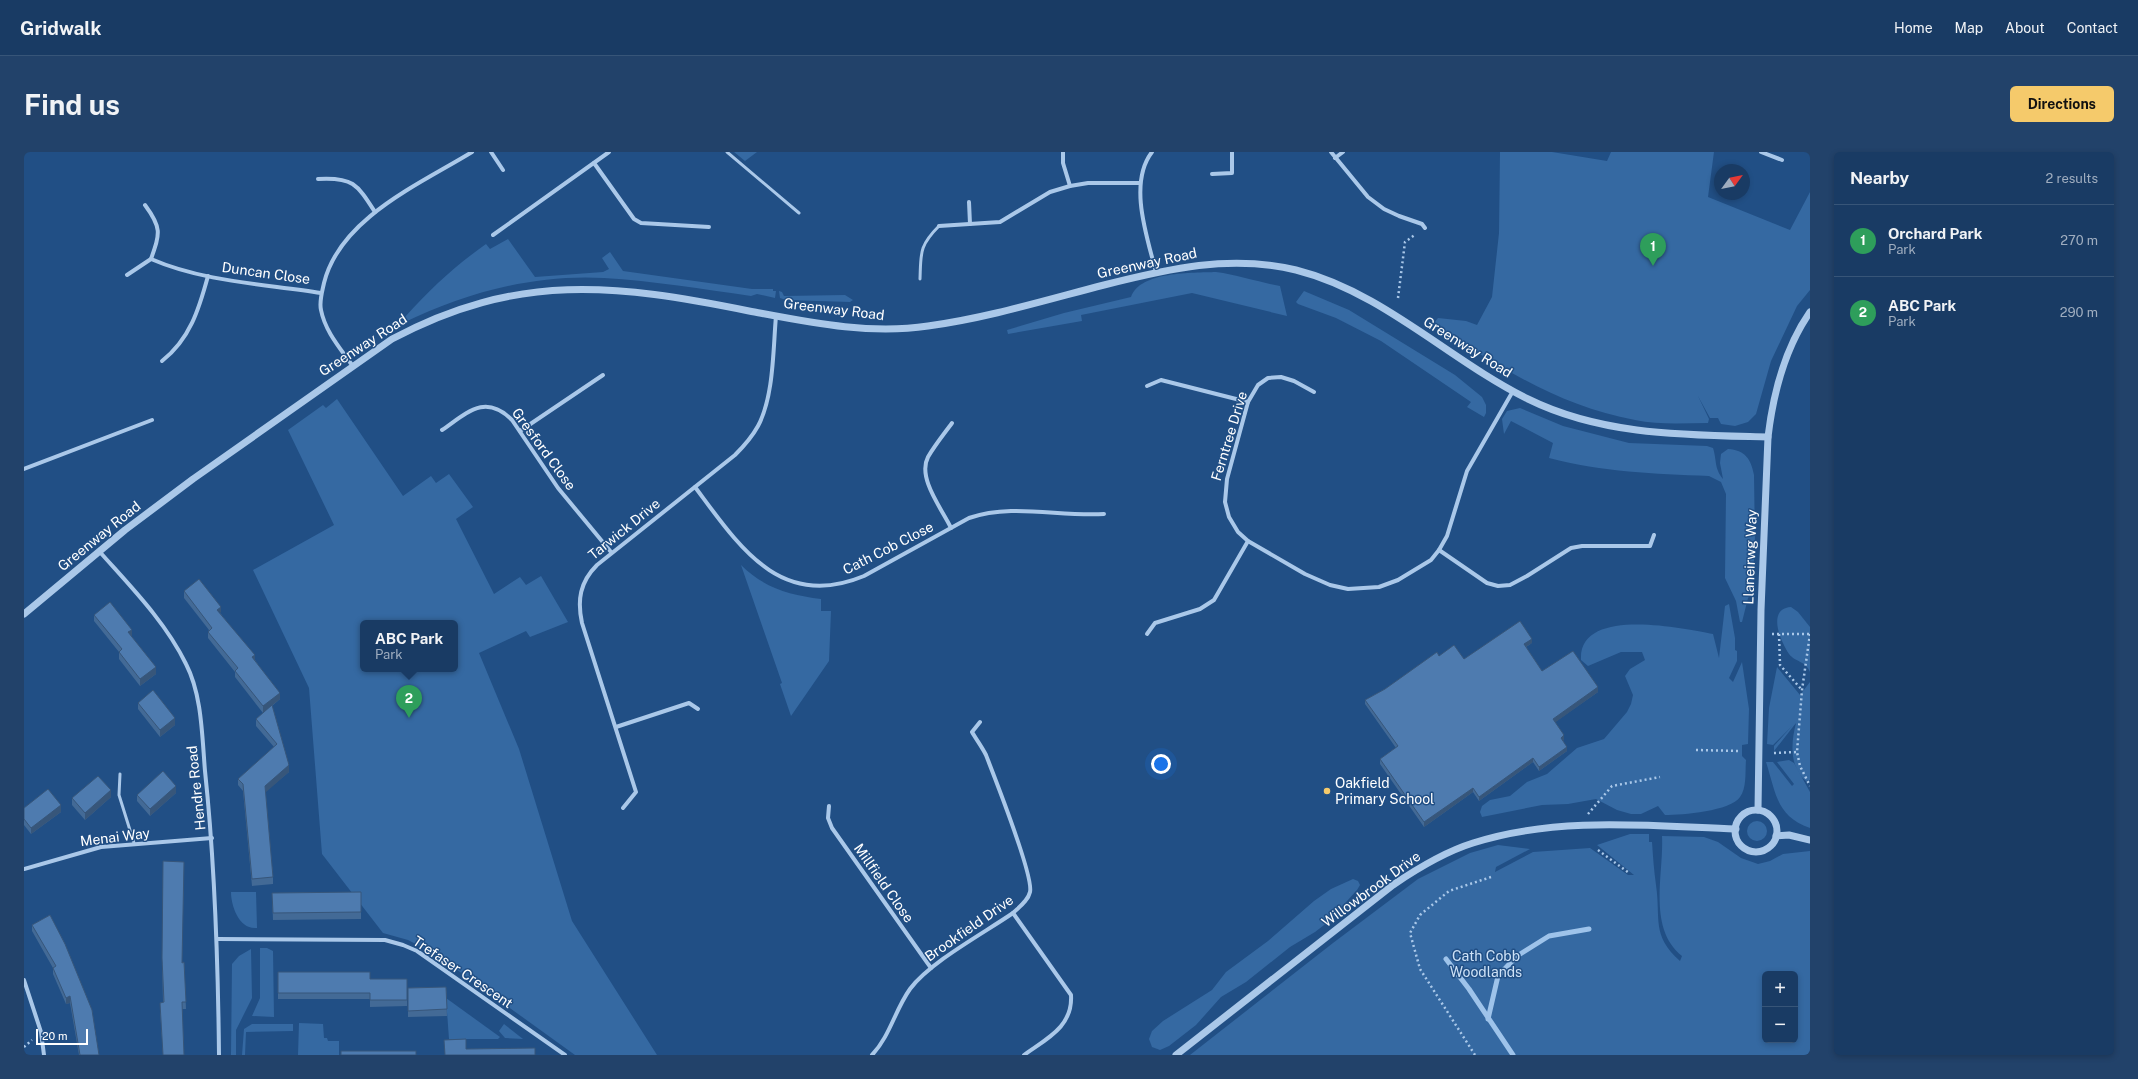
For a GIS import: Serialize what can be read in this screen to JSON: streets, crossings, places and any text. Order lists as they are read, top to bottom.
{
  "streets": {
    "street": [
      "Greenway Road",
      "Duncan Close",
      "Ferntree Drive",
      "Gresford Close",
      "Tarwick Drive",
      "Cath Cob Close",
      "Llaneirwg Way",
      "Hendre Road",
      "Menai Way",
      "Millfield Close",
      "Willowbrook Drive",
      "Brookfield Drive",
      "Trefaser Crescent"
    ]
  },
  "crossings": [
    ["Greenway Road", "Ferntree Drive"],
    ["Greenway Road", "Tarwick Drive"],
    ["Greenway Road", "Llaneirwg Way"],
    ["Greenway Road", "Hendre Road"],
    ["Gresford Close", "Tarwick Drive"],
    ["Tarwick Drive", "Cath Cob Close"],
    ["Llaneirwg Way", "Willowbrook Drive"],
    ["Hendre Road", "Menai Way"],
    ["Hendre Road", "Trefaser Crescent"],
    ["Millfield Close", "Brookfield Drive"]
  ],
  "parks": ["Cath Cobb Woodlands"],
  "places": ["Oakfield Primary School"],
  "scale_bar": "20 m",
  "north": "top right",
  "page": {
    "header": "Gridwalk",
    "nav": [
      "Home",
      "Map",
      "About",
      "Contact"
    ],
    "buttons": "Directions",
    "title": "Find us",
    "heading": ["Nearby", "2 results"],
    "list": [
      {
        "mark": "1",
        "name": "Orchard Park",
        "note": "Park",
        "value": "270 m"
      },
      {
        "mark": "2",
        "name": "ABC Park",
        "note": "Park",
        "value": "290 m"
      }
    ],
    "pins": ["1", "2"],
    "popup": ["ABC Park", "Park"],
    "map_buttons": ["+", "−"],
    "scale": "20 m"
  }
}
